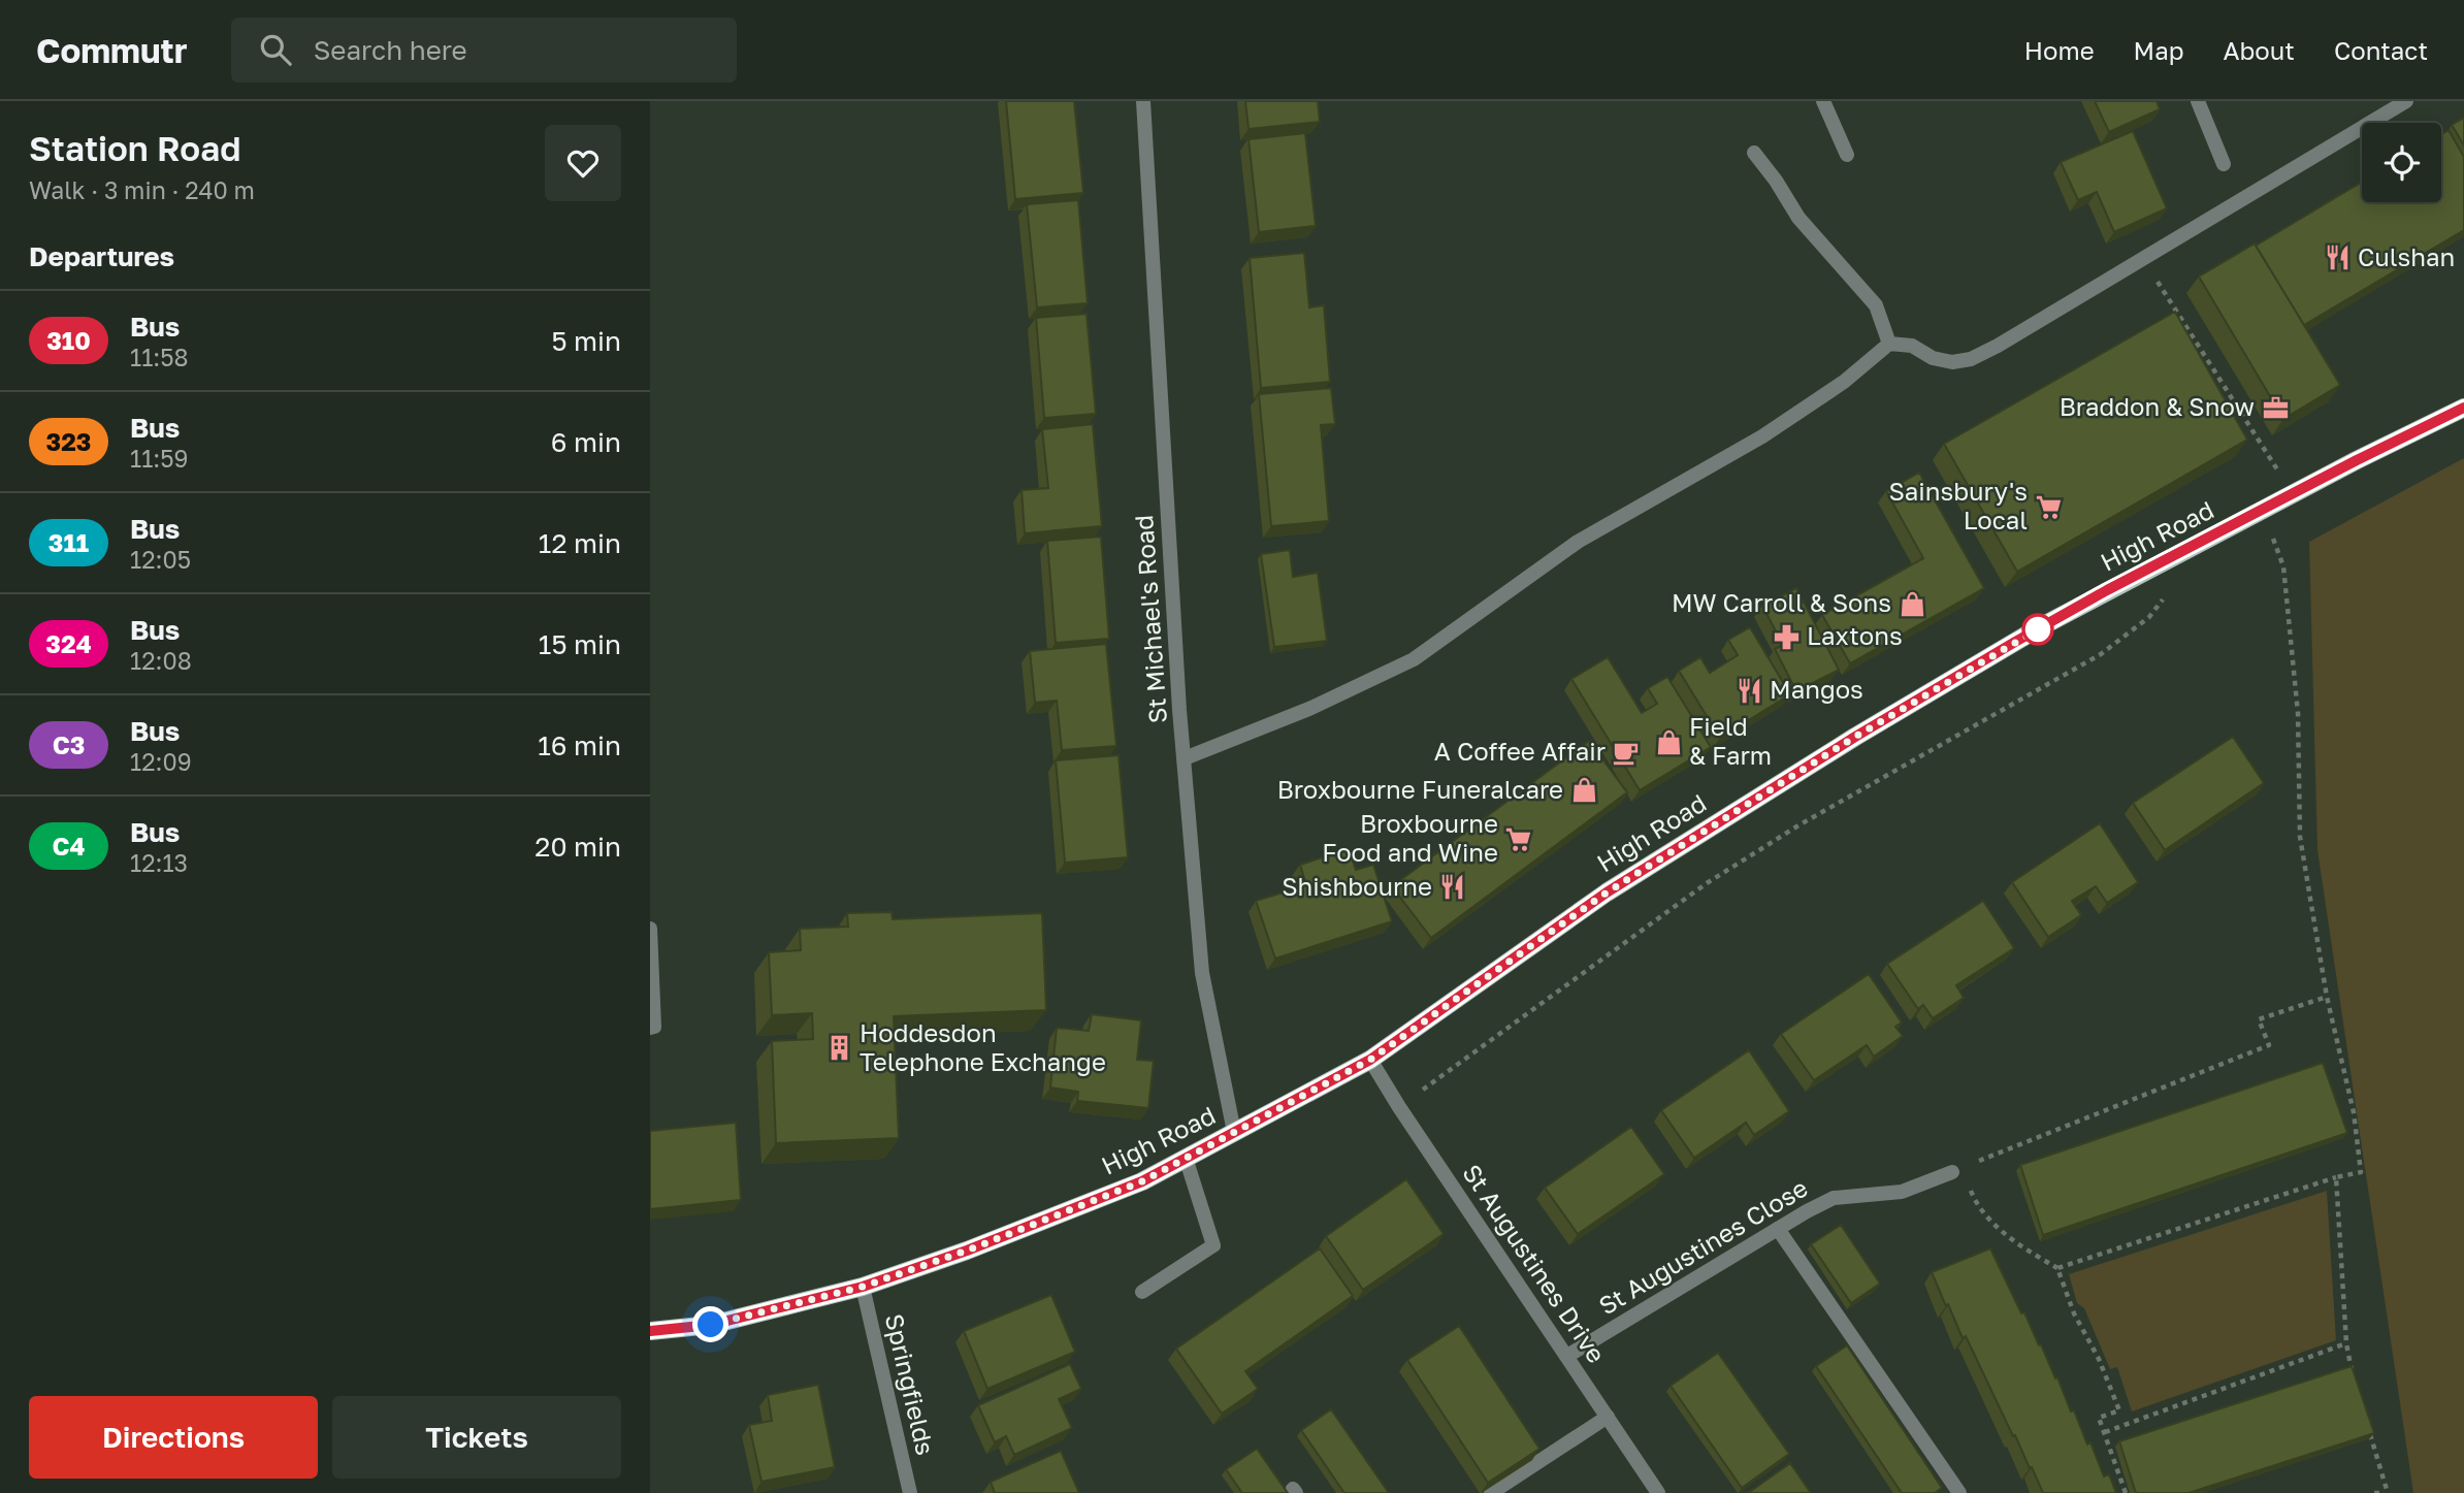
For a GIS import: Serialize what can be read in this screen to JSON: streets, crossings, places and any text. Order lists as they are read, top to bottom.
{
  "streets": {
    "main road": ["High Road"],
    "street": [
      "St Michael's Road",
      "St Augustines Close",
      "St Augustines Drive",
      "Springfields"
    ]
  },
  "crossings": [
    ["High Road", "St Michael's Road"],
    ["High Road", "St Augustines Drive"],
    ["High Road", "Springfields"],
    ["St Augustines Close", "St Augustines Drive"]
  ],
  "places": {
    "restaurant": ["Culshan", "Mangos", "Shishbourne"],
    "office": ["Braddon & Snow"],
    "supermarket": ["Sainsbury's Local", "Broxbourne Food and Wine"],
    "shop": ["MW Carroll & Sons", "Field & Farm", "Broxbourne Funeralcare"],
    "pharmacy": ["Laxtons"],
    "cafe": ["A Coffee Affair"],
    "building": ["Hoddesdon Telephone Exchange"]
  },
  "lines": ["bus line 310"],
  "page": {
    "header": "Commutr",
    "search": "Search here",
    "nav": [
      "Home",
      "Map",
      "About",
      "Contact"
    ],
    "heading": [
      ["Station Road", "Walk · 3 min · 240 m"],
      "Departures"
    ],
    "list": [
      {
        "mark": "310",
        "name": "Bus",
        "note": "11:58",
        "value": "5 min"
      },
      {
        "mark": "323",
        "name": "Bus",
        "note": "11:59",
        "value": "6 min"
      },
      {
        "mark": "311",
        "name": "Bus",
        "note": "12:05",
        "value": "12 min"
      },
      {
        "mark": "324",
        "name": "Bus",
        "note": "12:08",
        "value": "15 min"
      },
      {
        "mark": "C3",
        "name": "Bus",
        "note": "12:09",
        "value": "16 min"
      },
      {
        "mark": "C4",
        "name": "Bus",
        "note": "12:13",
        "value": "20 min"
      }
    ],
    "buttons": ["Directions", "Tickets"]
  }
}
